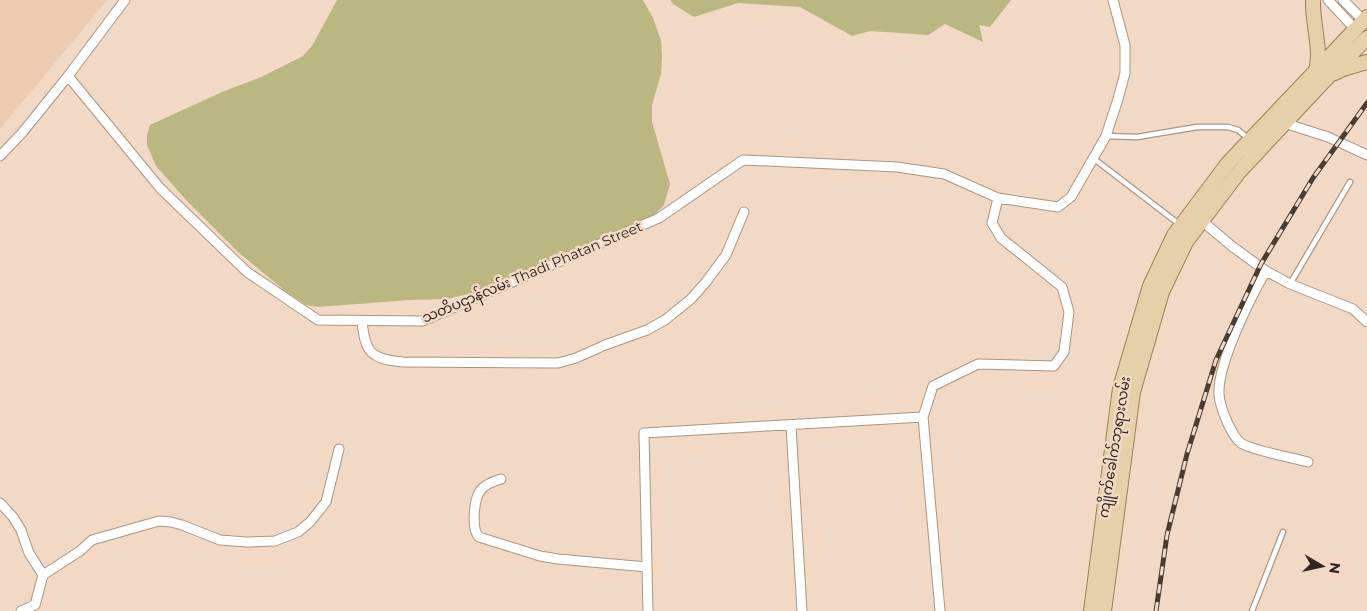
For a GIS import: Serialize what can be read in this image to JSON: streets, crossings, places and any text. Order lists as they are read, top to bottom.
{
  "streets": {
    "main road": ["ကျိုက်ခေါက်ဘုရားလမ်း"],
    "street": ["သတိပဌာန်လမ်း Thadi Phatan Street"]
  },
  "north": "right"
}
